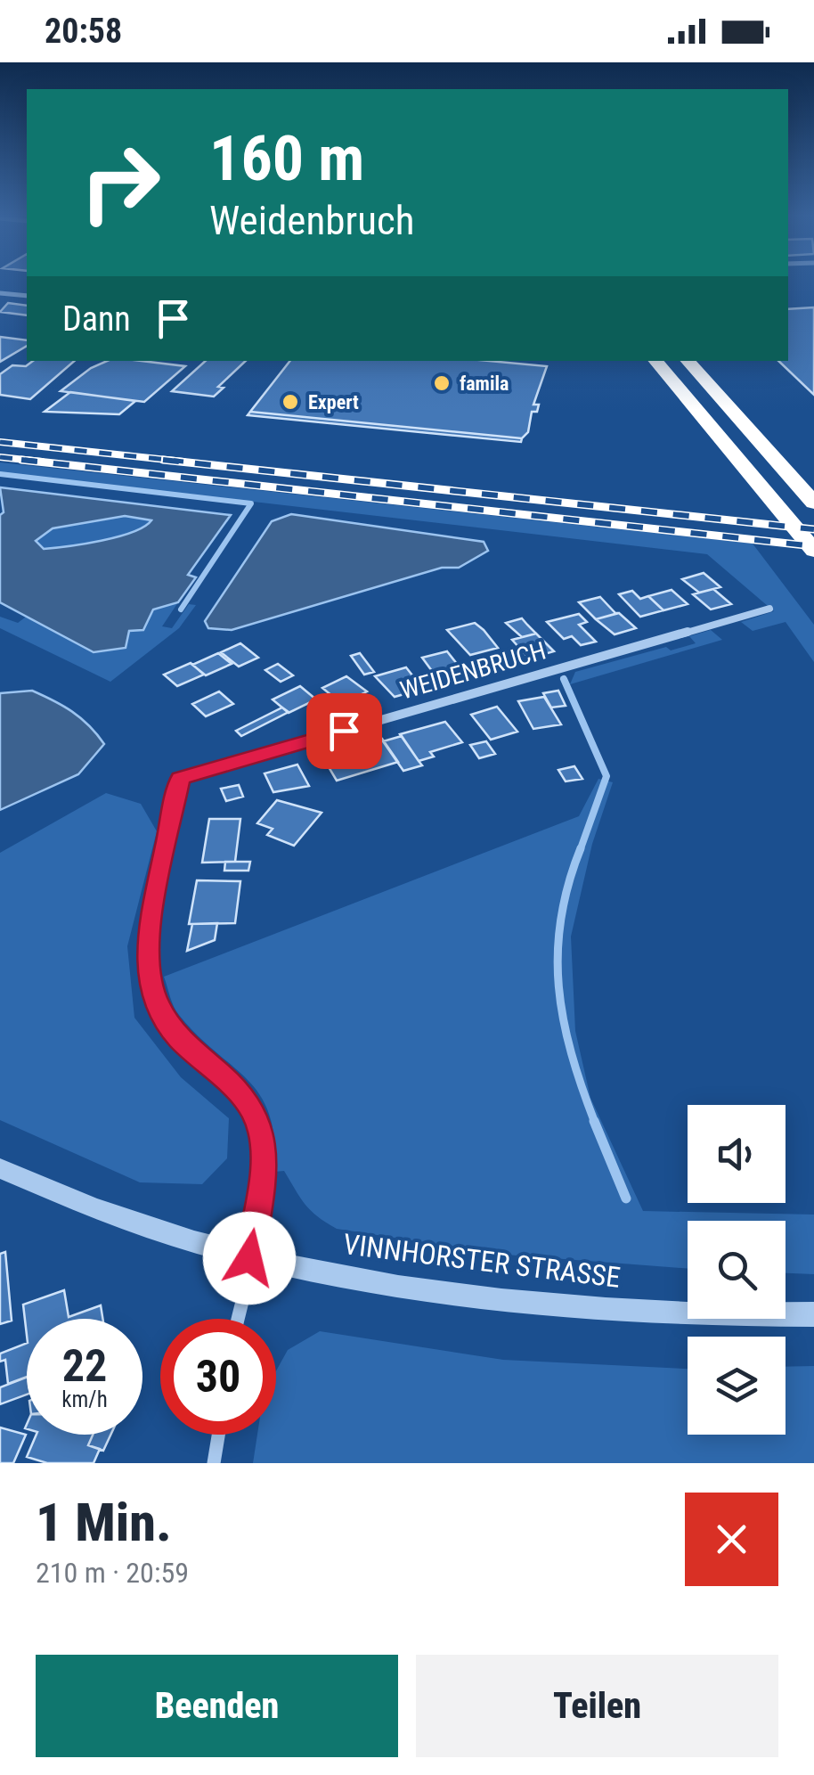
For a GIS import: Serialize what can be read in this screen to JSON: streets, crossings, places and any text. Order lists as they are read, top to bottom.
{
  "streets": {
    "street": ["WEIDENBRUCH", "VINNHORSTER STRASSE"]
  },
  "crossings": [
    ["WEIDENBRUCH", "VINNHORSTER STRASSE"]
  ],
  "places": ["famila", "Expert"],
  "page": {
    "status": "20:58",
    "turn": ["160 m", "Weidenbruch"],
    "then": "Dann",
    "speed": "22 km/h",
    "limit": "30",
    "heading": ["1 Min.", "210 m · 20:59"],
    "buttons": ["Beenden", "Teilen"]
  }
}
